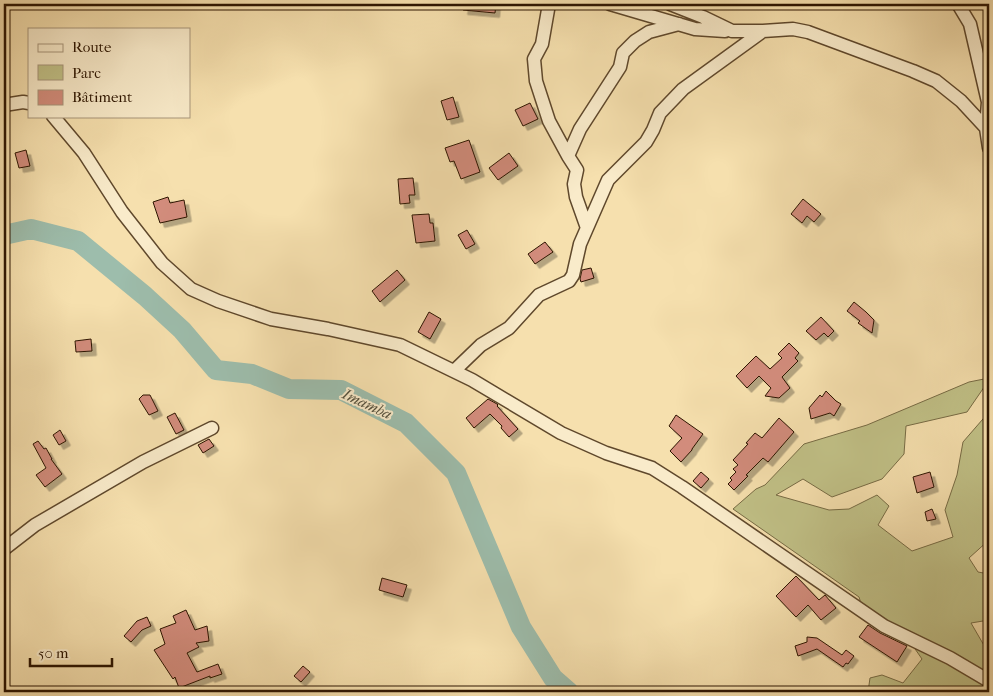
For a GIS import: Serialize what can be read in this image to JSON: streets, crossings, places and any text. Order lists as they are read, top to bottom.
{
  "water": ["Imamba"],
  "legend": ["Route", "Parc", "Bâtiment"],
  "scale_bar": "50 m"
}
